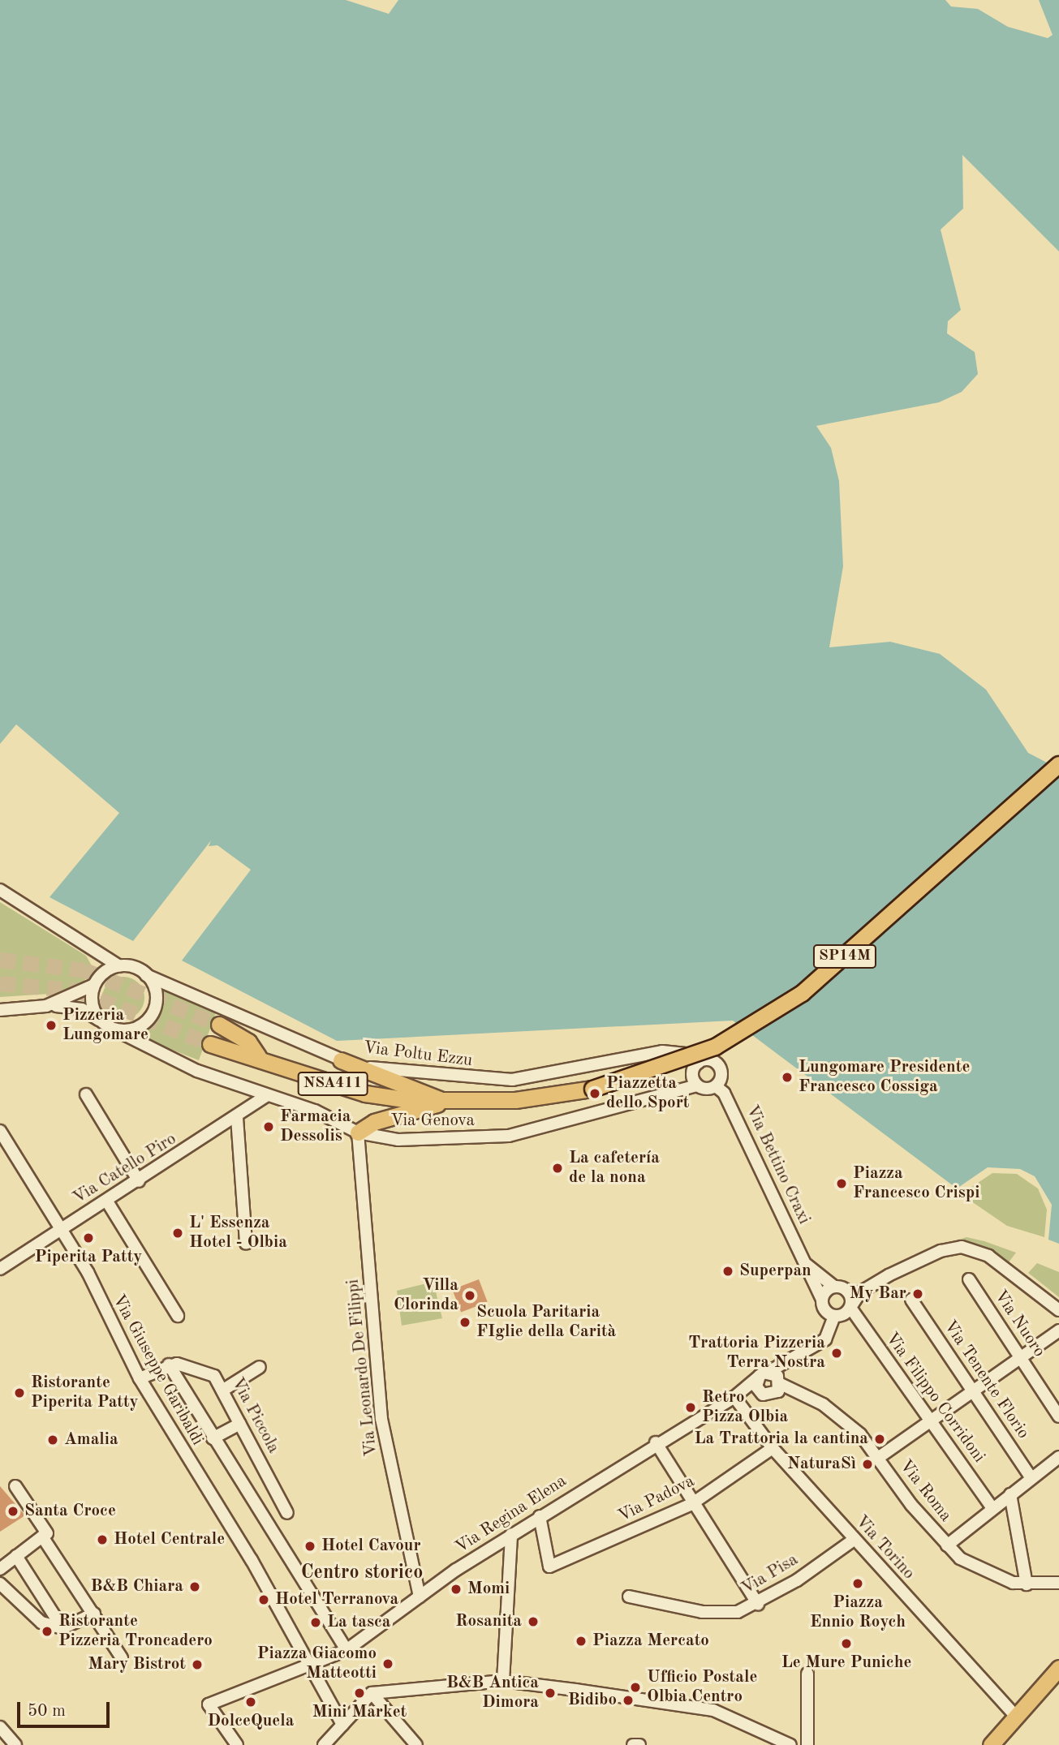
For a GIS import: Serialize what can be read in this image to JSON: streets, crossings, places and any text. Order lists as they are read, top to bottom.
{
  "streets": {
    "main road": ["SP14M", "NSA411"],
    "street": [
      "Via Poltu Ezzu",
      "Via Genova",
      "Via Bettino Craxi",
      "Via Catello Piro",
      "Via Nuoro",
      "Via Leonardo De Filippi",
      "Via Giuseppe Garibaldi",
      "Via Tenente Florio",
      "Via Filippo Corridoni",
      "Via Piccola",
      "Via Roma",
      "Via Padova",
      "Via Regina Elena",
      "Via Torino",
      "Via Pisa"
    ]
  },
  "crossings": [
    ["SP14M", "NSA411"],
    ["Via Poltu Ezzu", "Via Genova"],
    ["Via Poltu Ezzu", "Via Bettino Craxi"],
    ["Via Genova", "Via Bettino Craxi"],
    ["Via Genova", "Via Catello Piro"],
    ["Via Genova", "Via Leonardo De Filippi"],
    ["Via Bettino Craxi", "Via Filippo Corridoni"],
    ["Via Bettino Craxi", "Via Regina Elena"],
    ["Via Catello Piro", "Via Giuseppe Garibaldi"],
    ["Via Leonardo De Filippi", "Via Regina Elena"],
    ["Via Giuseppe Garibaldi", "Via Regina Elena"],
    ["Via Roma", "Via Regina Elena"],
    ["Via Padova", "Via Regina Elena"],
    ["Via Padova", "Via Torino"],
    ["Via Regina Elena", "Via Torino"],
    ["Via Torino", "Via Pisa"]
  ],
  "districts": ["Centro storico"],
  "places": [
    "Pizzeria Lungomare",
    "Lungomare Presidente Francesco Cossiga",
    "Piazzetta dello Sport",
    "Farmacia Dessolis",
    "La cafetería de la nona",
    "Piazza Francesco Crispi",
    "L' Essenza Hotel - Olbia",
    "Piperita Patty",
    "Superpan",
    "My Bar",
    "Villa Clorinda",
    "Scuola Paritaria FIglie della Carità",
    "Trattoria Pizzeria Terra Nostra",
    "Ristorante Piperita Patty",
    "Retro Pizza Olbia",
    "La Trattoria la cantina",
    "Amalia",
    "NaturaSì",
    "Santa Croce",
    "Hotel Centrale",
    "Hotel Cavour",
    "Piazza Ennio Roych",
    "B&B Chiara",
    "Momi",
    "Hotel Terranova",
    "Rosanita",
    "La tasca",
    "Ristorante Pizzeria Troncadero",
    "Piazza Mercato",
    "Le Mure Puniche",
    "Piazza Giacomo Matteotti",
    "Mary Bistrot",
    "Ufficio Postale Olbia Centro",
    "Mini Market",
    "B&B Antica Dimora",
    "Bidibo",
    "DolceQuela"
  ],
  "scale_bar": "50 m"
}
